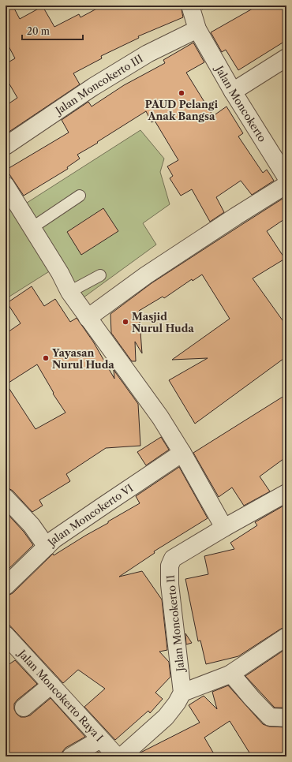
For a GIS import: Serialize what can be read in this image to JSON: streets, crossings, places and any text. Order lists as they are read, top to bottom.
{
  "streets": {
    "street": [
      "Jalan Moncokerto III",
      "Jalan Moncokerto",
      "Jalan Moncokerto VI",
      "Jalan Moncokerto II",
      "Jalan Moncokerto Raya I"
    ]
  },
  "crossings": [
    ["Jalan Moncokerto III", "Jalan Moncokerto"]
  ],
  "places": ["PAUD Pelangi Anak Bangsa", "Masjid Nurul Huda", "Yayasan Nurul Huda"],
  "scale_bar": "20 m"
}
